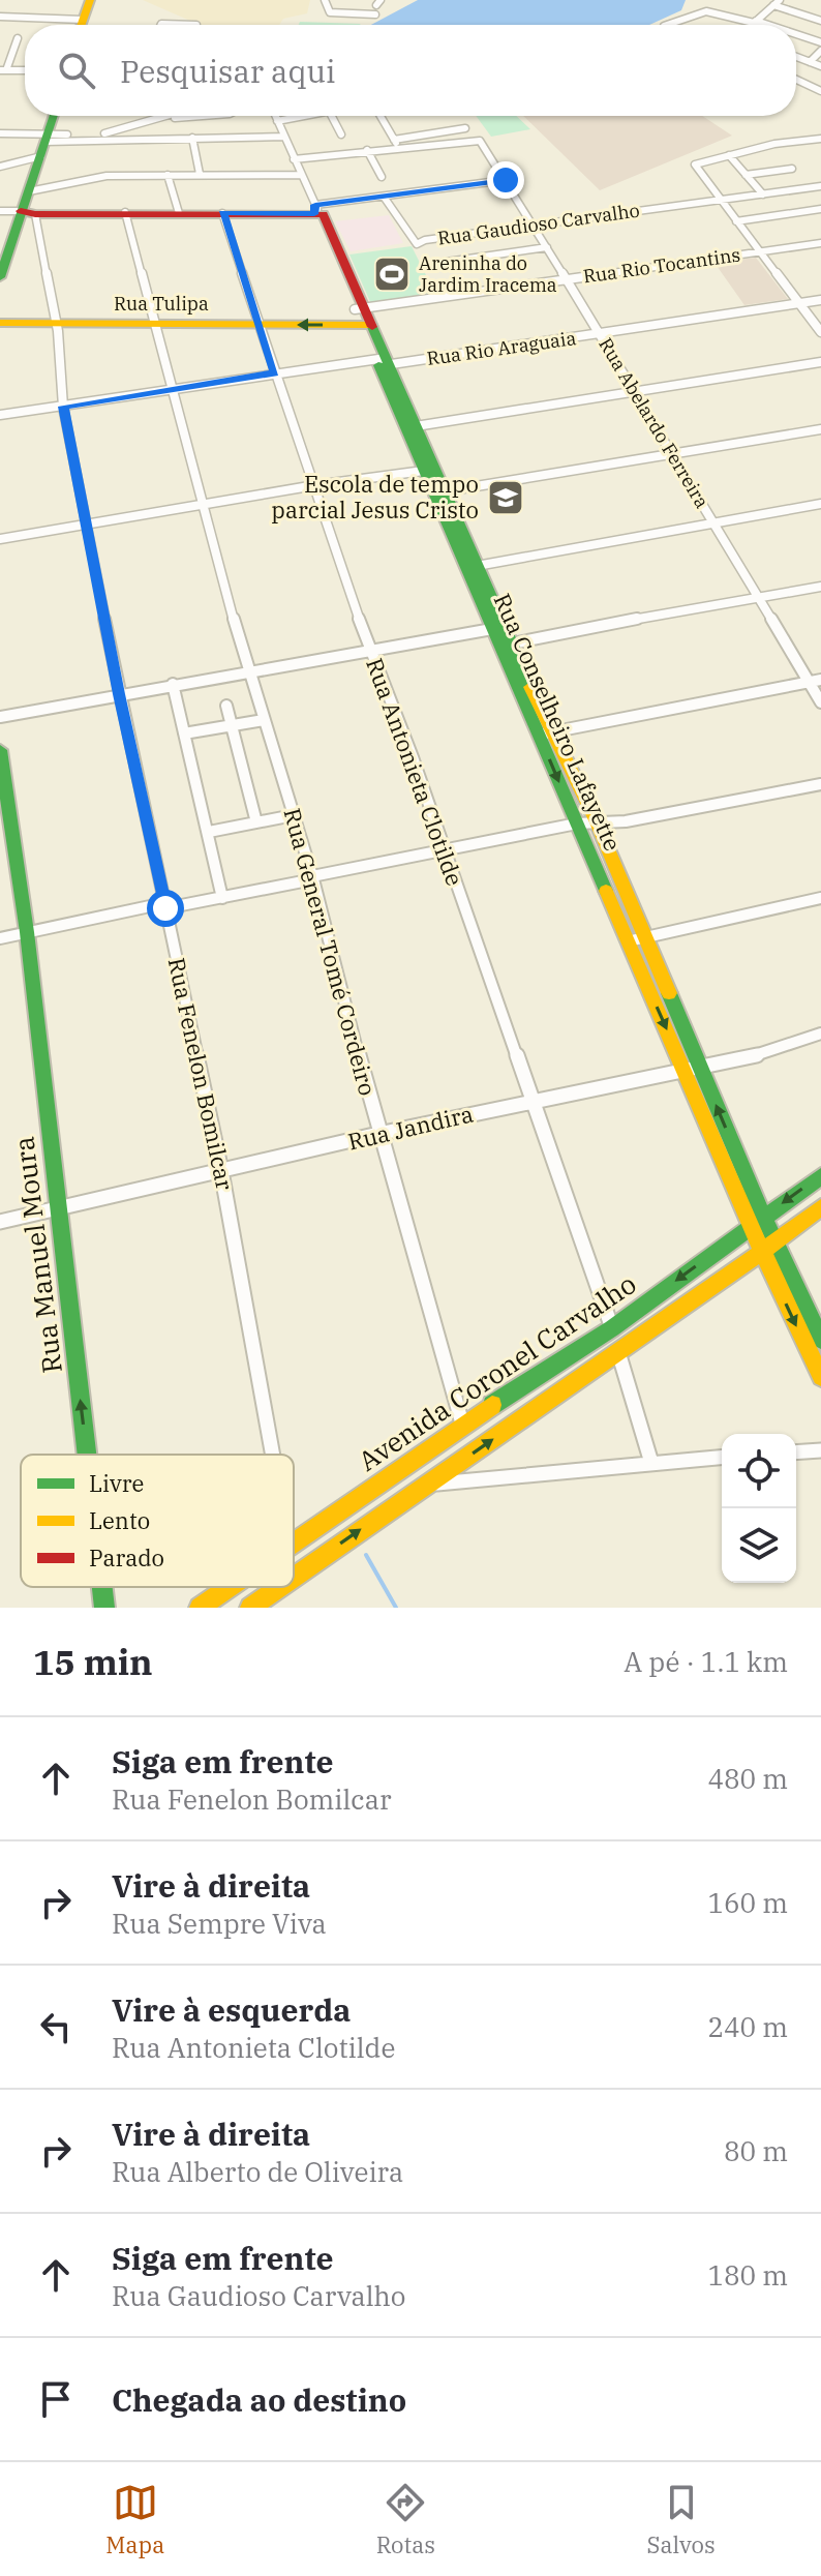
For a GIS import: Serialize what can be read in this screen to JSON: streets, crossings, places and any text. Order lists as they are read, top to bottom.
{
  "streets": {
    "street": [
      "Rua Gaudioso Carvalho",
      "Rua Rio Tocantins",
      "Rua Tulipa",
      "Rua Rio Araguaia",
      "Rua Abelardo Ferreira",
      "Rua Conselheiro Lafayette",
      "Rua Antonieta Clotilde",
      "Rua General Tomé Cordeiro",
      "Rua Fenelon Bomilcar",
      "Rua Jandira",
      "Rua Manuel Moura",
      "Avenida Coronel Carvalho"
    ]
  },
  "crossings": [
    ["Rua Gaudioso Carvalho", "Rua Abelardo Ferreira"],
    ["Rua Rio Tocantins", "Rua Abelardo Ferreira"],
    ["Rua Rio Tocantins", "Rua Conselheiro Lafayette"],
    ["Rua Tulipa", "Rua Conselheiro Lafayette"],
    ["Rua Tulipa", "Rua Antonieta Clotilde"],
    ["Rua Tulipa", "Rua General Tomé Cordeiro"],
    ["Rua Tulipa", "Rua Fenelon Bomilcar"],
    ["Rua Rio Araguaia", "Rua Abelardo Ferreira"],
    ["Rua Rio Araguaia", "Rua Conselheiro Lafayette"],
    ["Rua Rio Araguaia", "Rua Antonieta Clotilde"],
    ["Rua Rio Araguaia", "Rua General Tomé Cordeiro"],
    ["Rua Rio Araguaia", "Rua Fenelon Bomilcar"],
    ["Rua Conselheiro Lafayette", "Rua Jandira"],
    ["Rua Conselheiro Lafayette", "Avenida Coronel Carvalho"],
    ["Rua Antonieta Clotilde", "Rua Jandira"],
    ["Rua Antonieta Clotilde", "Avenida Coronel Carvalho"],
    ["Rua General Tomé Cordeiro", "Rua Jandira"],
    ["Rua General Tomé Cordeiro", "Avenida Coronel Carvalho"],
    ["Rua Fenelon Bomilcar", "Rua Jandira"],
    ["Rua Jandira", "Rua Manuel Moura"]
  ],
  "one_way": ["Rua Manuel Moura"],
  "places": {
    "sports": ["Areninha do Jardim Iracema"],
    "school or university": ["Escola de tempo parcial Jesus Cristo"]
  },
  "legend": ["Livre", "Lento", "Parado"],
  "page": {
    "search": "Pesquisar aqui",
    "heading": ["15 min", "A pé · 1.1 km"],
    "list": [
      ["Siga em frente", "Rua Fenelon Bomilcar", "480 m"],
      ["Vire à direita", "Rua Sempre Viva", "160 m"],
      ["Vire à esquerda", "Rua Antonieta Clotilde", "240 m"],
      ["Vire à direita", "Rua Alberto de Oliveira", "80 m"],
      ["Siga em frente", "Rua Gaudioso Carvalho", "180 m"],
      "Chegada ao destino"
    ],
    "nav": ["Mapa", "Rotas", "Salvos"]
  }
}
